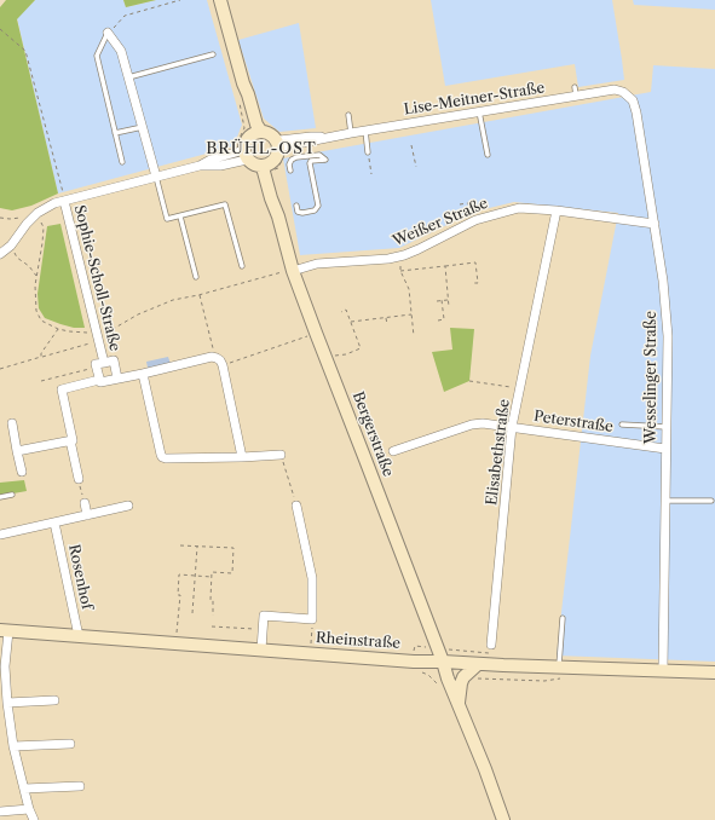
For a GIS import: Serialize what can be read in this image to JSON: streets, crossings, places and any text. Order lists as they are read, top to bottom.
{
  "streets": {
    "street": [
      "Lise-Meitner-Straße",
      "Weißer Straße",
      "Sophie-Scholl-Straße",
      "Wesselinger Straße",
      "Peterstraße",
      "Bergerstraße",
      "Elisabethstraße",
      "Rosenhof",
      "Rheinstraße"
    ]
  },
  "crossings": [
    ["Lise-Meitner-Straße", "Wesselinger Straße"],
    ["Lise-Meitner-Straße", "Bergerstraße"],
    ["Weißer Straße", "Wesselinger Straße"],
    ["Weißer Straße", "Bergerstraße"],
    ["Weißer Straße", "Elisabethstraße"],
    ["Wesselinger Straße", "Peterstraße"],
    ["Wesselinger Straße", "Rheinstraße"],
    ["Peterstraße", "Elisabethstraße"],
    ["Bergerstraße", "Rheinstraße"],
    ["Rosenhof", "Rheinstraße"]
  ],
  "districts": ["BRÜHL-OST"]
}
